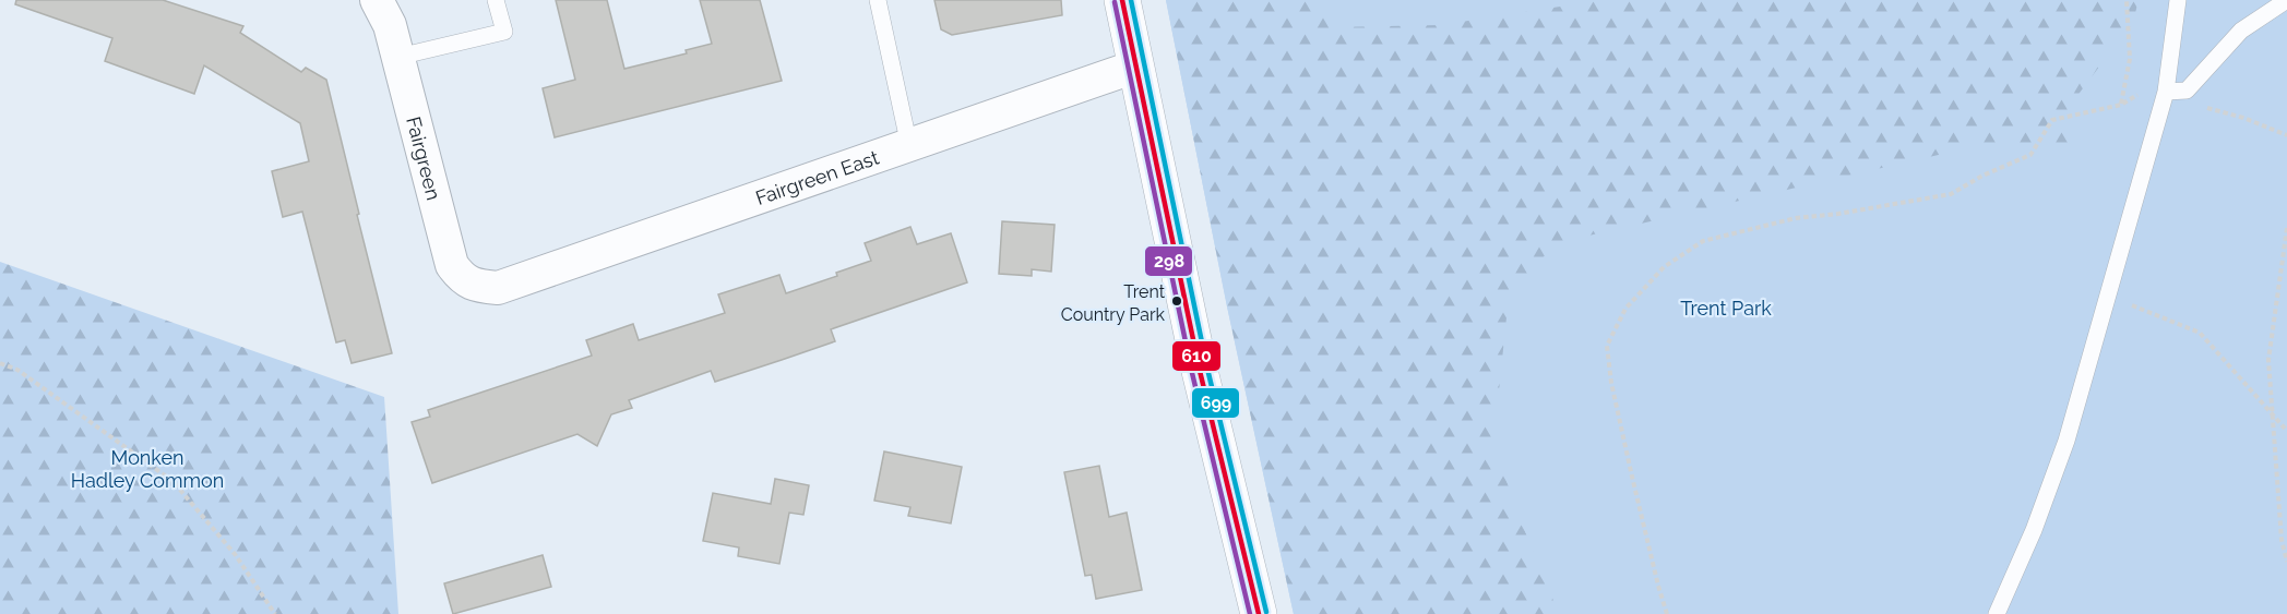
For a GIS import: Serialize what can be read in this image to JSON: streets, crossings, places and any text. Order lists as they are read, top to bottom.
{
  "streets": {
    "street": ["Fairgreen", "Fairgreen East"]
  },
  "crossings": [
    ["Fairgreen", "Fairgreen East"]
  ],
  "parks": ["Trent Park", "Monken Hadley Common"],
  "places": ["Trent Country Park"],
  "lines": ["transit line 610", "transit line 699", "transit line 298"]
}
